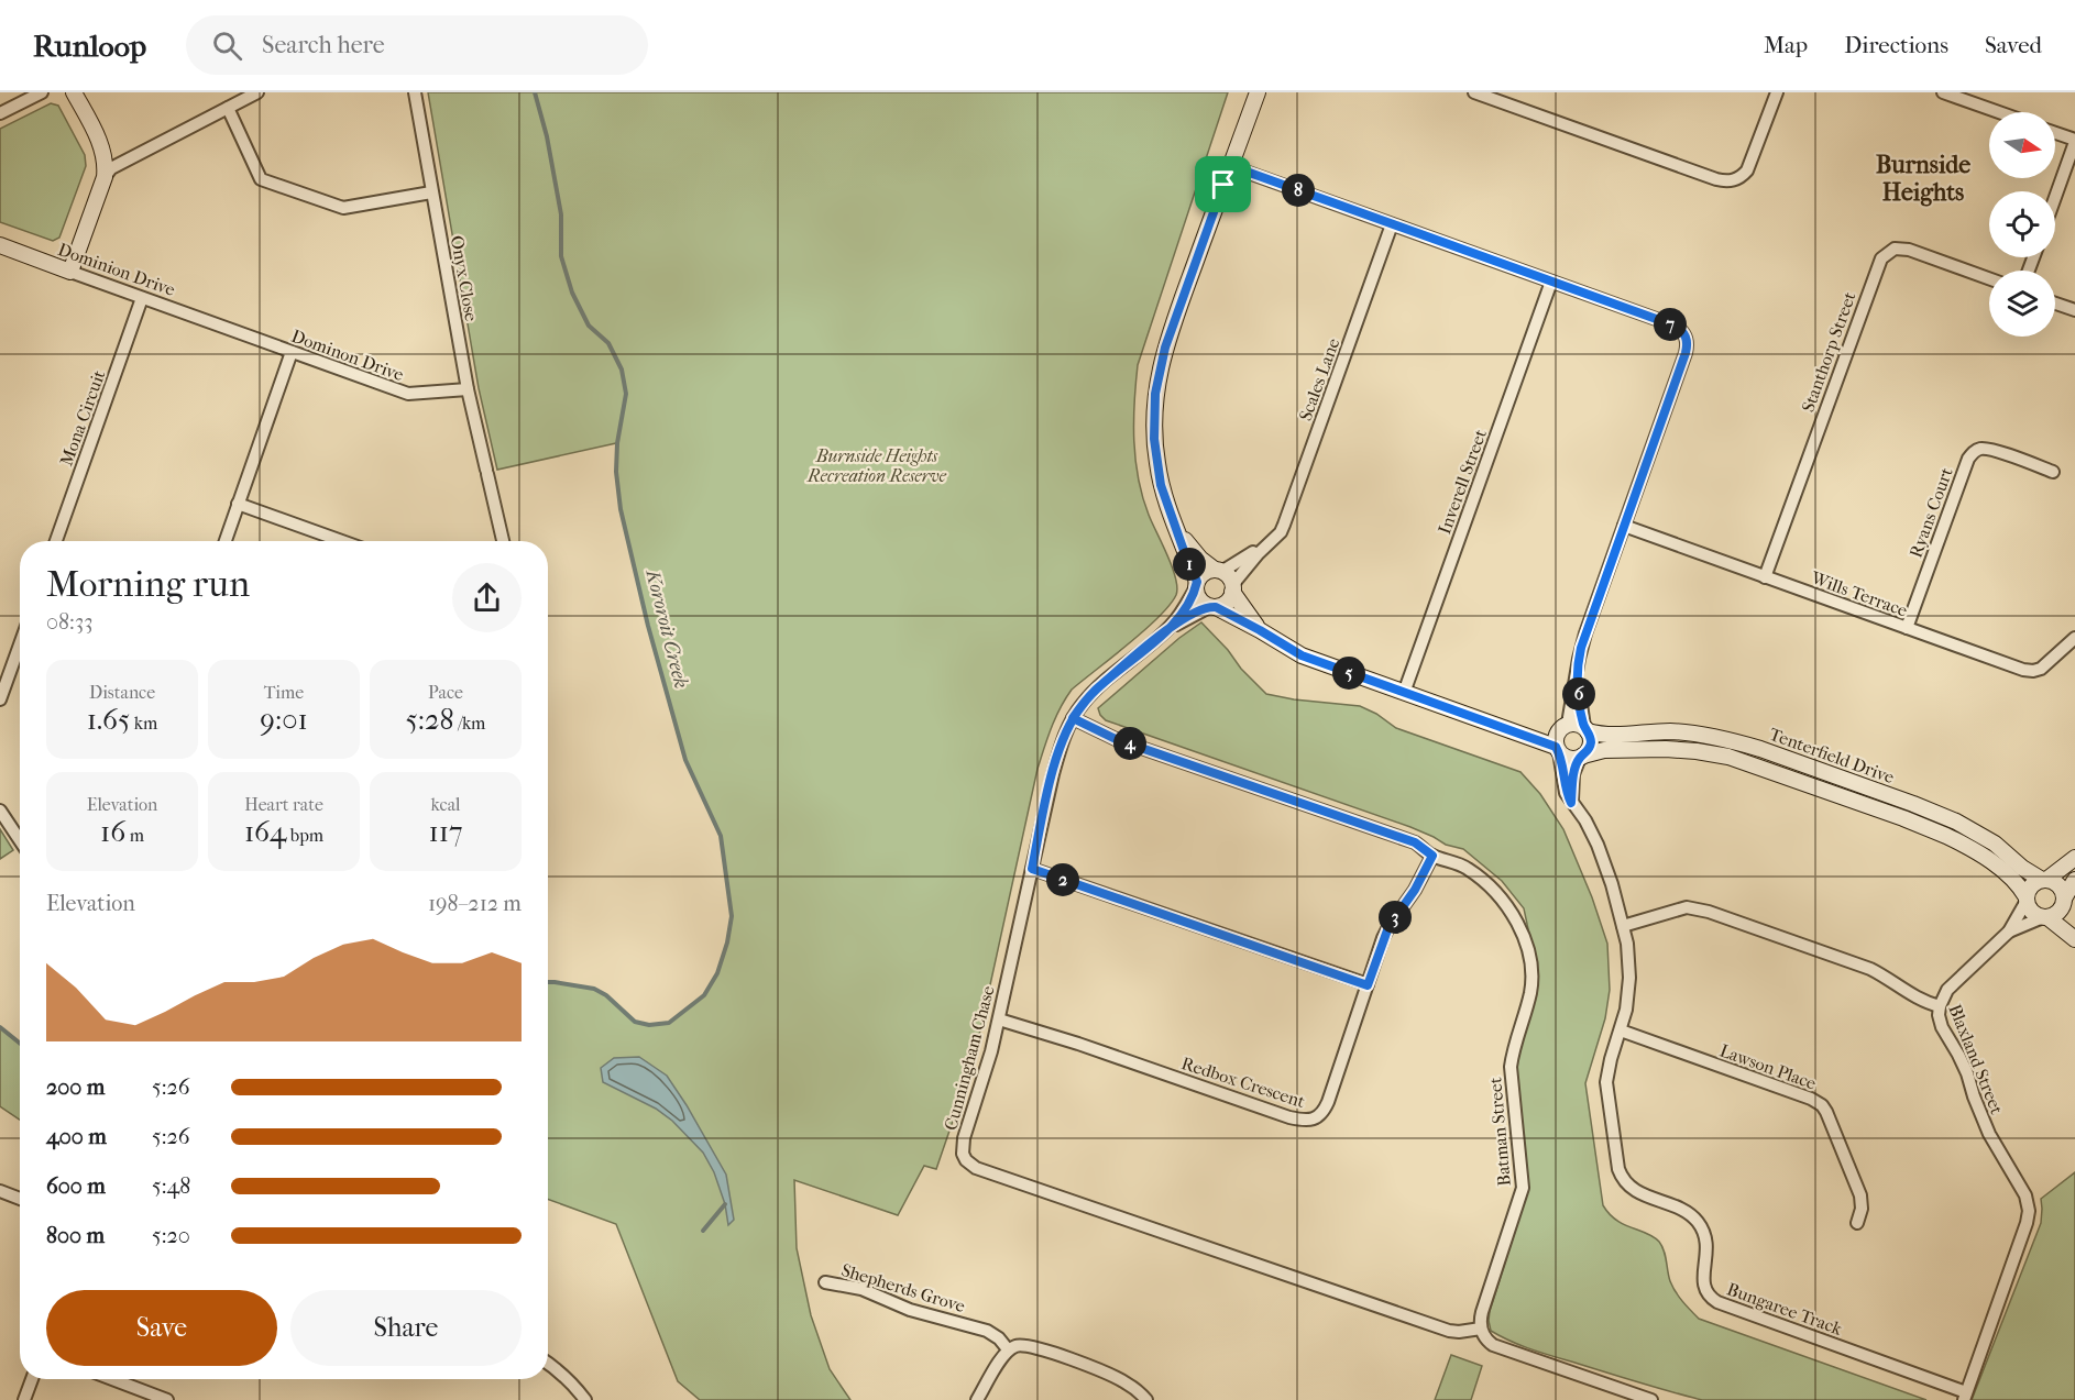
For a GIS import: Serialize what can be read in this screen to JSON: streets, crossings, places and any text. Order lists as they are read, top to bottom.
{
  "streets": {
    "street": [
      "Dominion Drive",
      "Onyx Close",
      "Stanthorp Street",
      "Dominon Drive",
      "Scales Lane",
      "Mona Circuit",
      "Inverell Street",
      "Ryans Court",
      "Wills Terrace",
      "Tenterfield Drive",
      "Cunningham Chase",
      "Blaxland Street",
      "Lawson Place",
      "Redbox Crescent",
      "Batman Street",
      "Shepherds Grove",
      "Bungaree Track"
    ]
  },
  "crossings": [
    ["Dominion Drive", "Dominon Drive"],
    ["Dominion Drive", "Mona Circuit"],
    ["Onyx Close", "Dominon Drive"],
    ["Stanthorp Street", "Wills Terrace"],
    ["Scales Lane", "Cunningham Chase"],
    ["Ryans Court", "Wills Terrace"],
    ["Tenterfield Drive", "Bungaree Track"],
    ["Cunningham Chase", "Redbox Crescent"],
    ["Cunningham Chase", "Batman Street"],
    ["Blaxland Street", "Bungaree Track"],
    ["Lawson Place", "Bungaree Track"],
    ["Redbox Crescent", "Batman Street"]
  ],
  "districts": ["Burnside Heights"],
  "water": ["Kororoit Creek"],
  "parks": ["Burnside Heights Recreation Reserve"],
  "north": "right",
  "page": {
    "header": "Runloop",
    "search": "Search here",
    "nav": ["Map", "Directions", "Saved"],
    "pins": [
      "8",
      "7",
      "1",
      "5",
      "6",
      "4",
      "2",
      "3"
    ],
    "heading": ["Morning run", "08:33"],
    "stats": [
      ["Distance", "1.65 km"],
      ["Time", "9:01"],
      ["Pace", "5:28 /km"],
      ["Elevation", "16 m"],
      ["Heart rate", "164 bpm"],
      ["kcal", "117"]
    ],
    "chart": ["Elevation", "198–212 m"],
    "list": [
      {
        "name": "200 m",
        "note": "5:26"
      },
      {
        "name": "400 m",
        "note": "5:26"
      },
      {
        "name": "600 m",
        "note": "5:48"
      },
      {
        "name": "800 m",
        "note": "5:20"
      }
    ],
    "buttons": ["Save", "Share"]
  }
}
